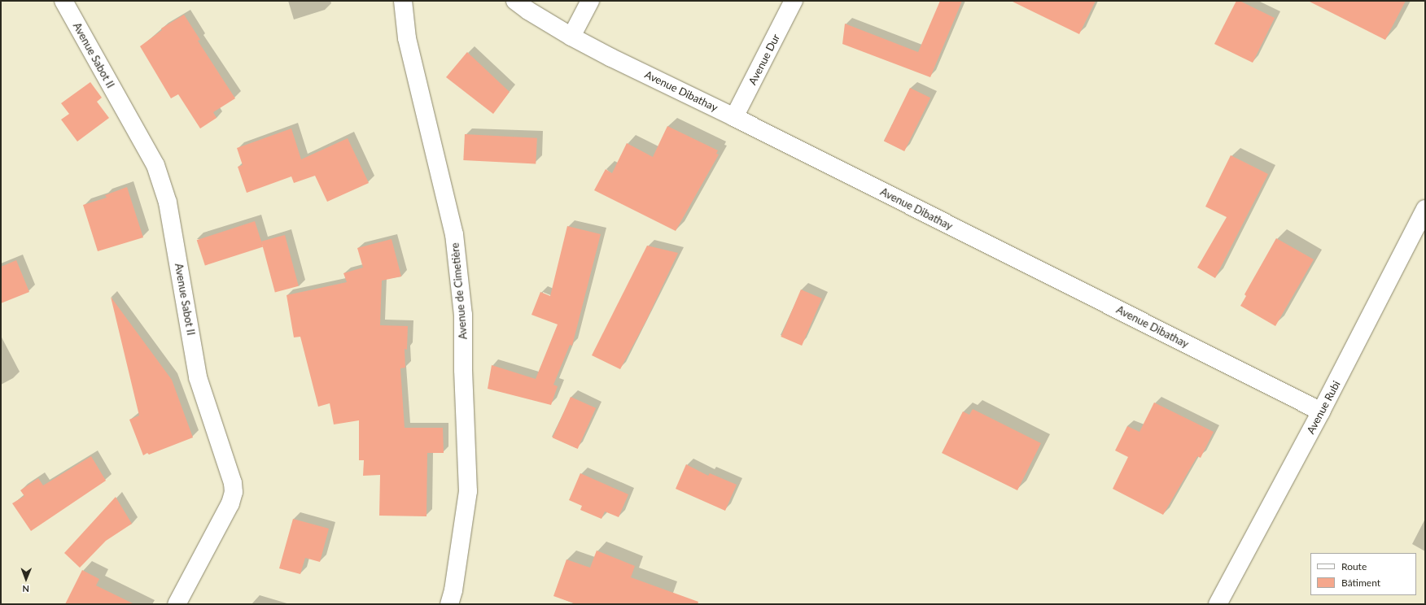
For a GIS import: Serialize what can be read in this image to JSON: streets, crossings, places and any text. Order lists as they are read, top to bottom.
{
  "streets": {
    "street": [
      "Avenue Sabot II",
      "Avenue Dur",
      "Avenue Dibathay",
      "Avenue de Cimetière",
      "Avenue Rubi"
    ]
  },
  "crossings": [
    ["Avenue Dur", "Avenue Dibathay"],
    ["Avenue Dibathay", "Avenue Rubi"]
  ],
  "legend": ["Route", "Bâtiment"],
  "north": "bottom"
}
